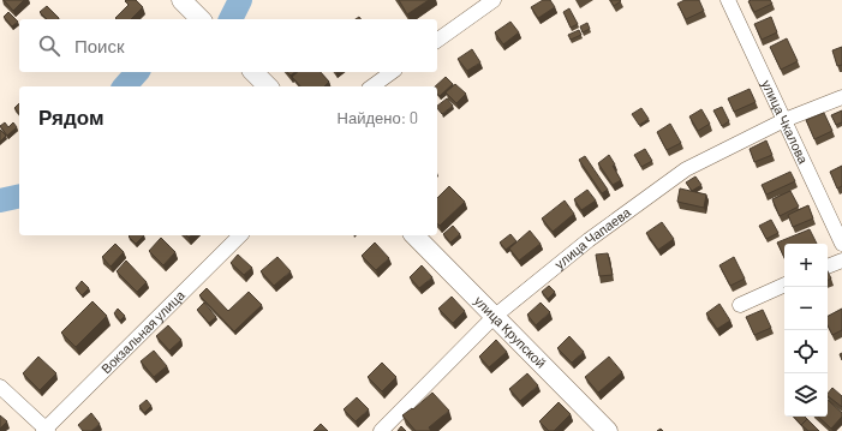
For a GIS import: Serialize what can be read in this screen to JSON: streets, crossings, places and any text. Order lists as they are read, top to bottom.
{
  "streets": {
    "main road": ["улица Крупской"],
    "street": ["улица Чкалова", "улица Чапаева", "Вокзальная улица"]
  },
  "crossings": [
    ["улица Чкалова", "улица Чапаева"],
    ["улица Чапаева", "улица Крупской"]
  ],
  "page": {
    "search": "Поиск",
    "heading": ["Рядом", "Найдено: 0"],
    "map_buttons": ["+", "−"]
  }
}
